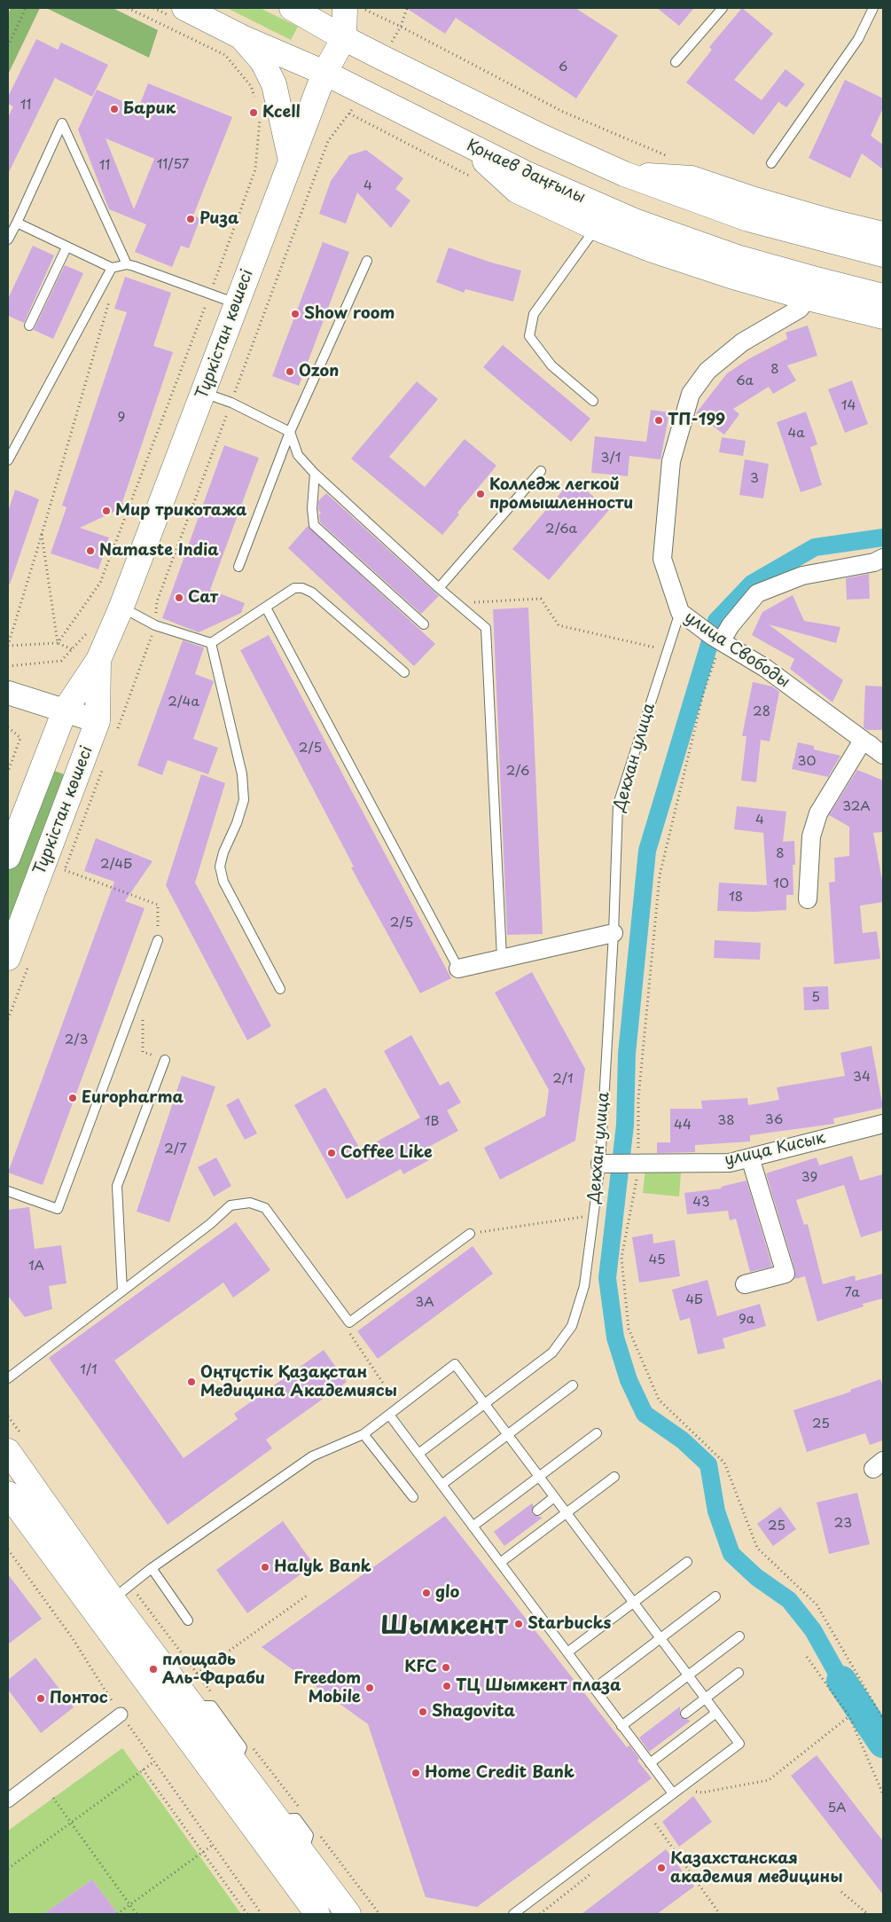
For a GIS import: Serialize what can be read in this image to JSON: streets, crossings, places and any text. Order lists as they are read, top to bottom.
{
  "streets": {
    "main road": ["Қонаев даңғылы", "Түркістан көшесі"],
    "street": ["улица Свободы", "улица Кисык"],
    "lane": ["Декхан улица"]
  },
  "crossings": [
    ["Қонаев даңғылы", "Түркістан көшесі"],
    ["улица Свободы", "Декхан улица"],
    ["Декхан улица", "улица Кисык"]
  ],
  "districts": ["Шымкент"],
  "places": [
    "Барик",
    "Kcell",
    "Риза",
    "Show room",
    "Ozon",
    "ТП-199",
    "Колледж легкой промышленности",
    "Мир трикотажа",
    "Namaste India",
    "Сат",
    "Europharma",
    "Coffee Like",
    "Оңтүстік Қазақстан Медицина Академиясы",
    "Halyk Bank",
    "glo",
    "Starbucks",
    "KFC",
    "площадь Аль-Фараби",
    "ТЦ Шымкент плаза",
    "Freedom Mobile",
    "Понтос",
    "Shagovita",
    "Home Credit Bank",
    "Казахстанская академия медицины"
  ],
  "house_numbers": [
    "6",
    "11",
    "11/57",
    "11",
    "4",
    "8",
    "6а",
    "14",
    "9",
    "4а",
    "3/1",
    "3",
    "2/6а",
    "2/4а",
    "28",
    "2/5",
    "30",
    "2/6",
    "32А",
    "4",
    "8",
    "2/4Б",
    "10",
    "18",
    "2/5",
    "5",
    "2/3",
    "34",
    "2/1",
    "36",
    "38",
    "1В",
    "44",
    "2/7",
    "39",
    "43",
    "45",
    "1А",
    "7а",
    "4Б",
    "3А",
    "9а",
    "1/1",
    "25",
    "23",
    "25",
    "5А"
  ]
}
